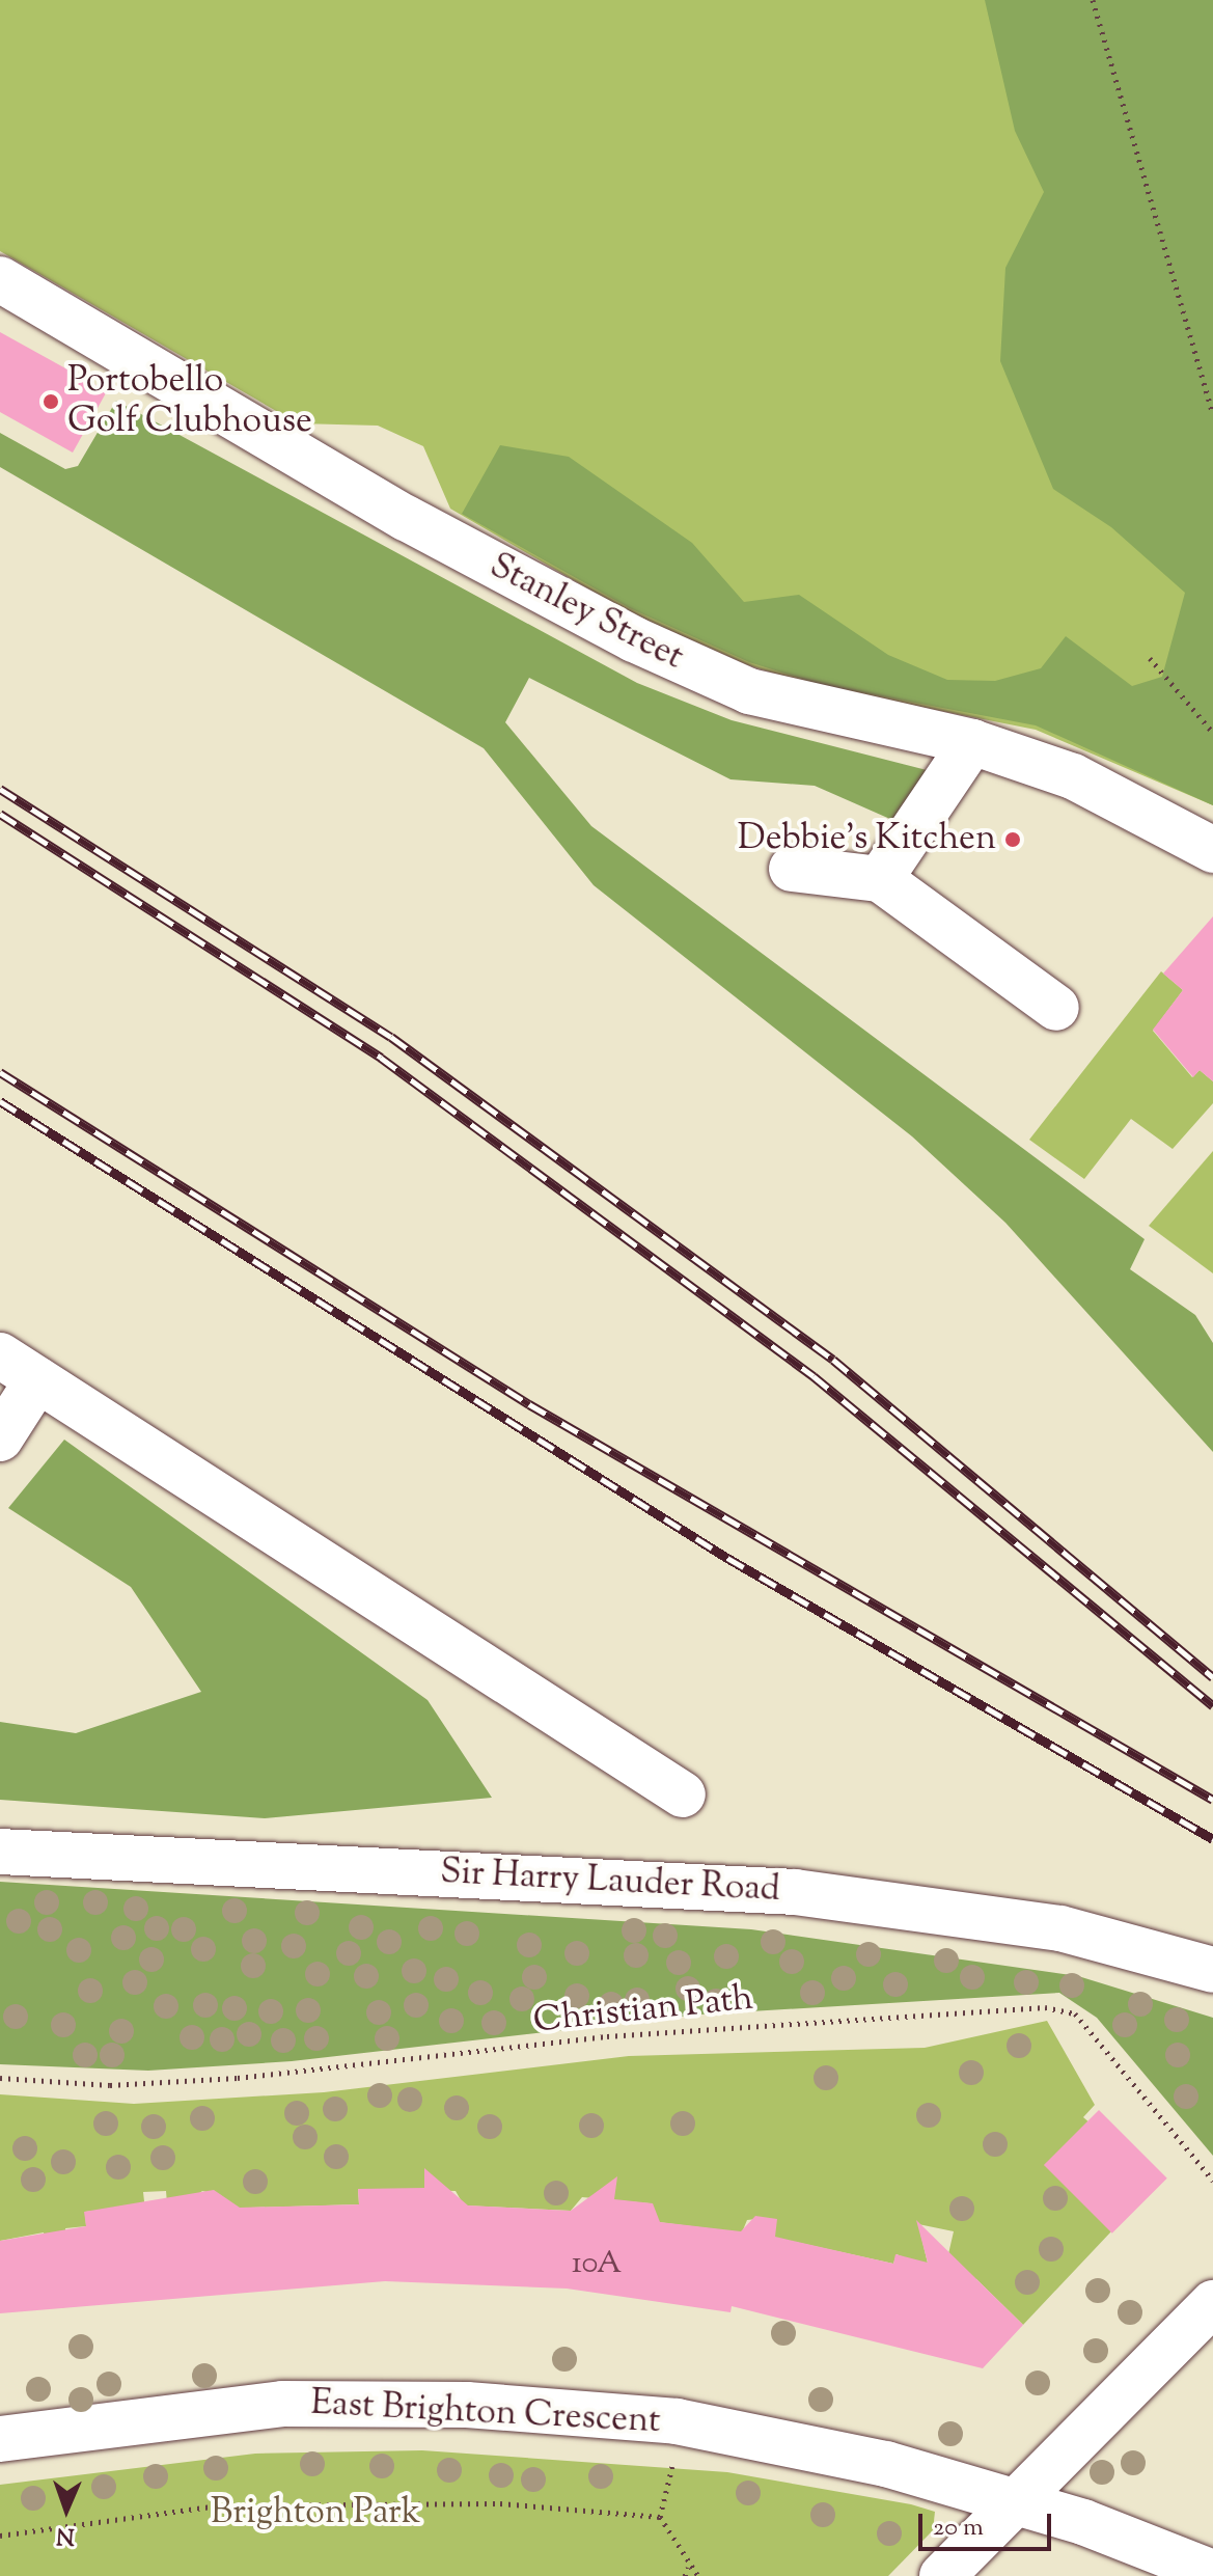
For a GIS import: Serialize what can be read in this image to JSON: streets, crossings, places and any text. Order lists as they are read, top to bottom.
{
  "streets": {
    "street": ["Stanley Street", "Sir Harry Lauder Road", "East Brighton Crescent"],
    "path": ["Christian Path"]
  },
  "parks": ["Brighton Park"],
  "places": ["Portobello Golf Clubhouse", "Debbie's Kitchen"],
  "house_numbers": ["10A"],
  "scale_bar": "20 m",
  "north": "bottom"
}
